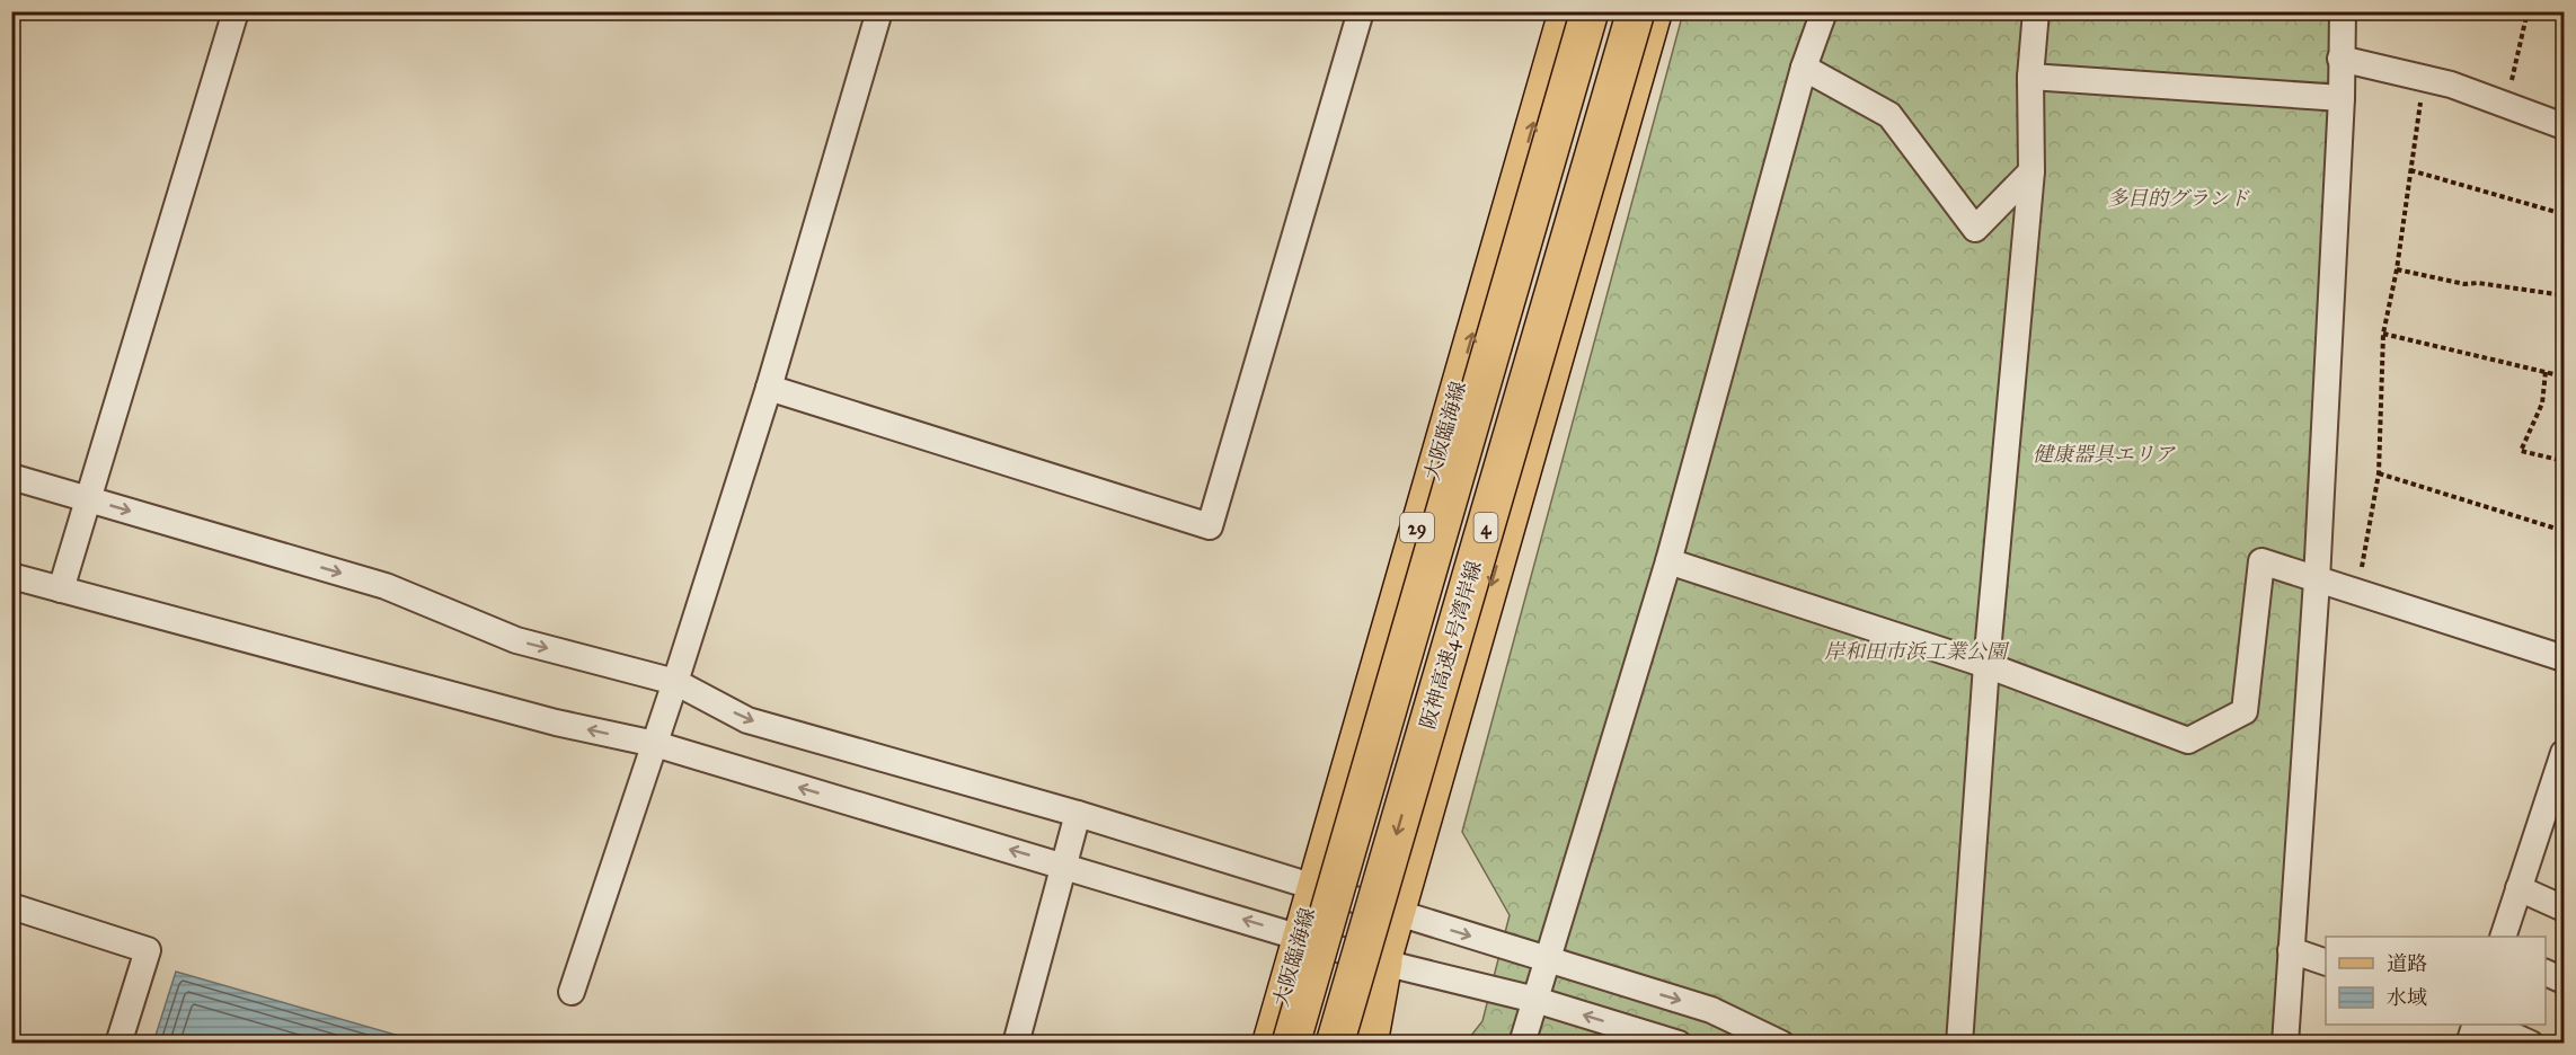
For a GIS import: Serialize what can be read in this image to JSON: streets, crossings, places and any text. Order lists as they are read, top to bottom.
{
  "streets": {
    "highway": ["4", "阪神高速4号湾岸線"],
    "main road": ["大阪臨海線", "29"]
  },
  "parks": ["多目的グランド", "健康器具エリア", "岸和田市浜工業公園"],
  "legend": ["道路", "水域"]
}
